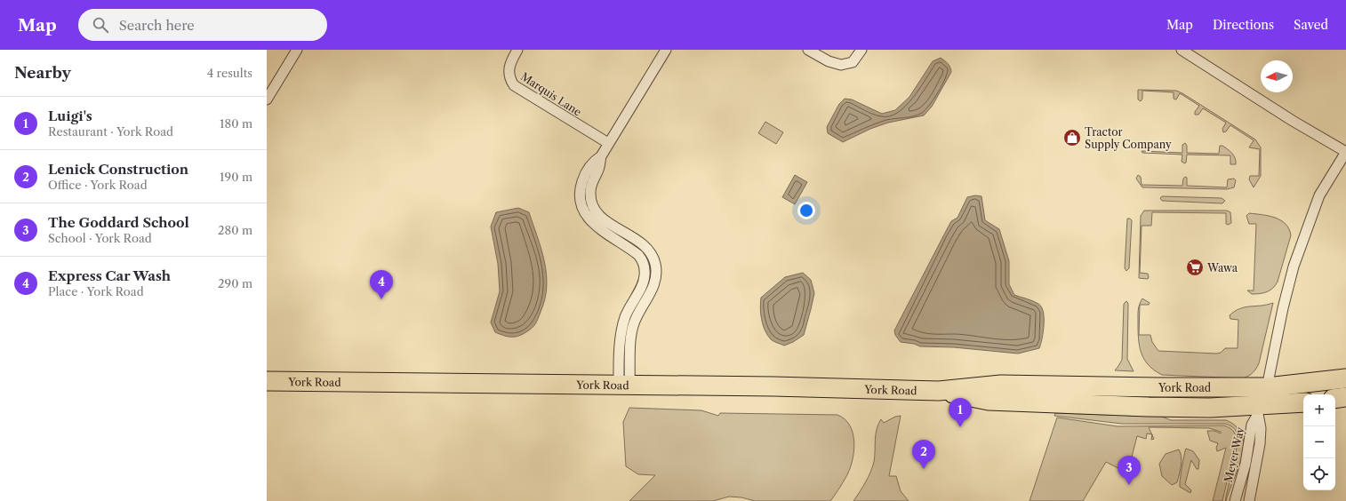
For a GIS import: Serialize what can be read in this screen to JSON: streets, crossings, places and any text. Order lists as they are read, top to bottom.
{
  "streets": {
    "highway": ["York Road"],
    "street": ["Marquis Lane", "Meyer Way"]
  },
  "crossings": [
    ["York Road", "Meyer Way"]
  ],
  "places": {
    "shop": ["Tractor Supply Company"],
    "supermarket": ["Wawa"]
  },
  "north": "left",
  "page": {
    "header": "Map",
    "search": "Search here",
    "nav": ["Map", "Directions", "Saved"],
    "heading": ["Nearby", "4 results"],
    "list": [
      {
        "mark": "1",
        "name": "Luigi's",
        "note": "Restaurant · York Road",
        "value": "180 m"
      },
      {
        "mark": "2",
        "name": "Lenick Construction",
        "note": "Office · York Road",
        "value": "190 m"
      },
      {
        "mark": "3",
        "name": "The Goddard School",
        "note": "School · York Road",
        "value": "280 m"
      },
      {
        "mark": "4",
        "name": "Express Car Wash",
        "note": "Place · York Road",
        "value": "290 m"
      }
    ],
    "pins": [
      "4",
      "1",
      "2",
      "3"
    ],
    "map_buttons": ["+", "−"]
  }
}
